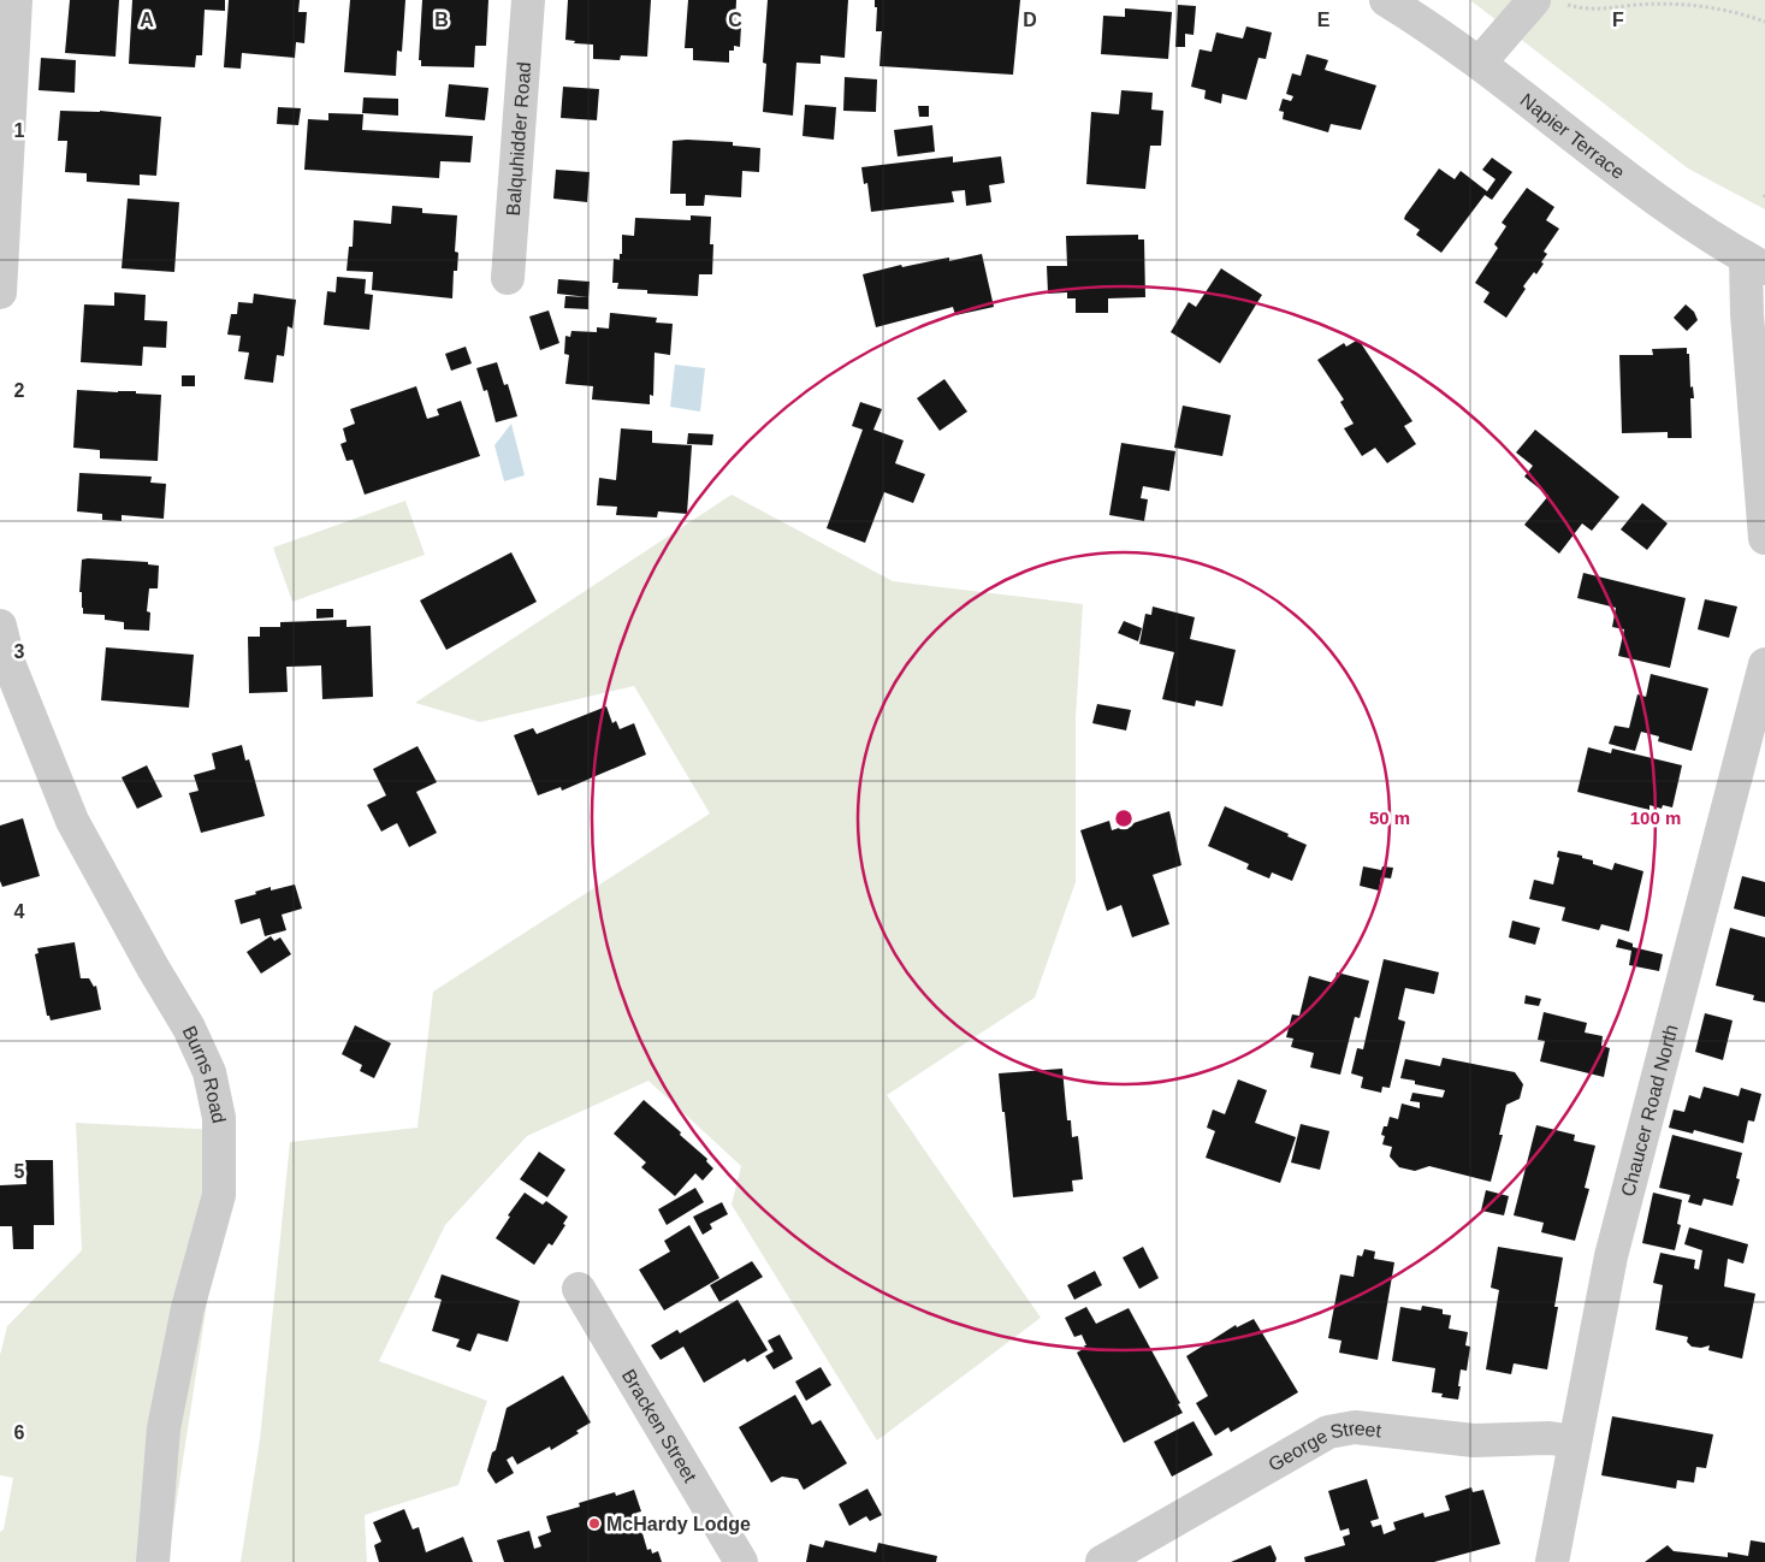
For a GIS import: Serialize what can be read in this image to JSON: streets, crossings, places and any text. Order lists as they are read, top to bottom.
{
  "streets": {
    "street": [
      "Napier Terrace",
      "Balquhidder Road",
      "Burns Road",
      "Chaucer Road North",
      "Bracken Street",
      "George Street"
    ]
  },
  "crossings": [
    ["Chaucer Road North", "George Street"]
  ],
  "places": ["McHardy Lodge"],
  "grid": {
    "columns": [
      "A",
      "B",
      "C",
      "D",
      "E",
      "F"
    ],
    "rows": [
      "1",
      "2",
      "3",
      "4",
      "5",
      "6"
    ]
  },
  "rings": ["50 m", "100 m"]
}
